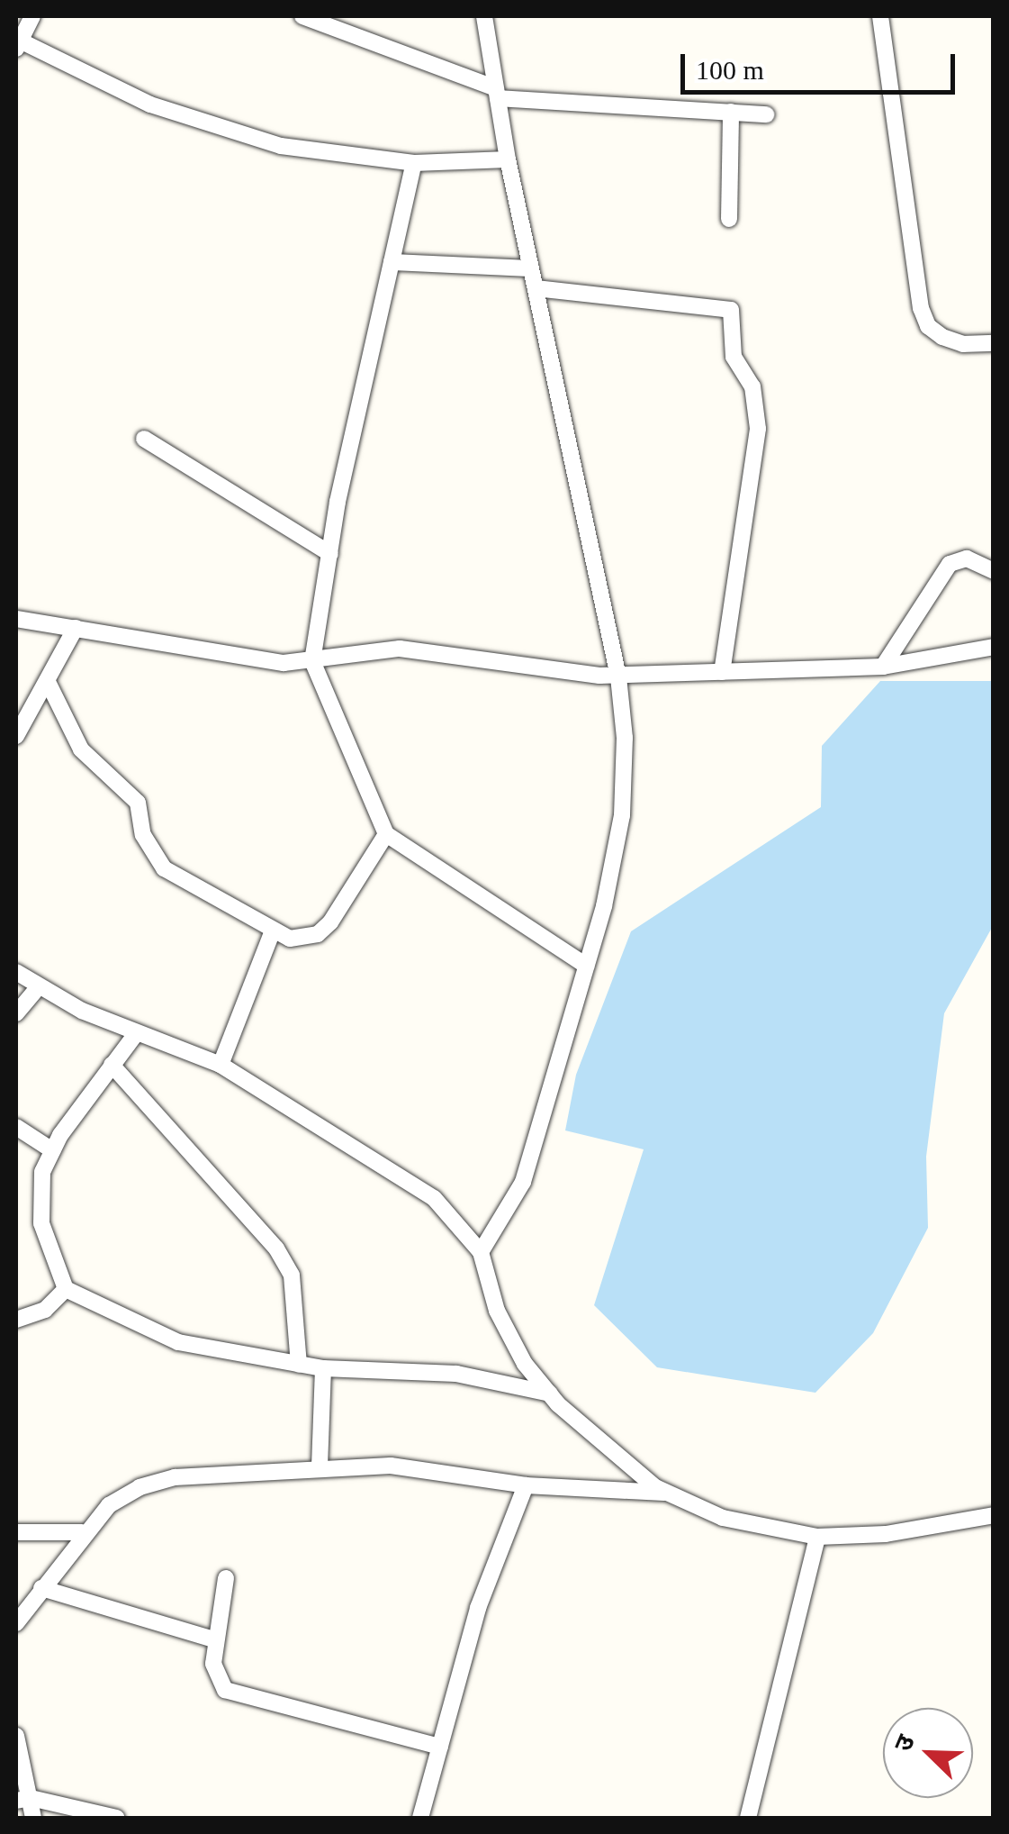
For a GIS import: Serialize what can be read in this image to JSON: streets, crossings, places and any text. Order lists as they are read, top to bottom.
{
  "scale_bar": "100 m",
  "north": "top left"
}
